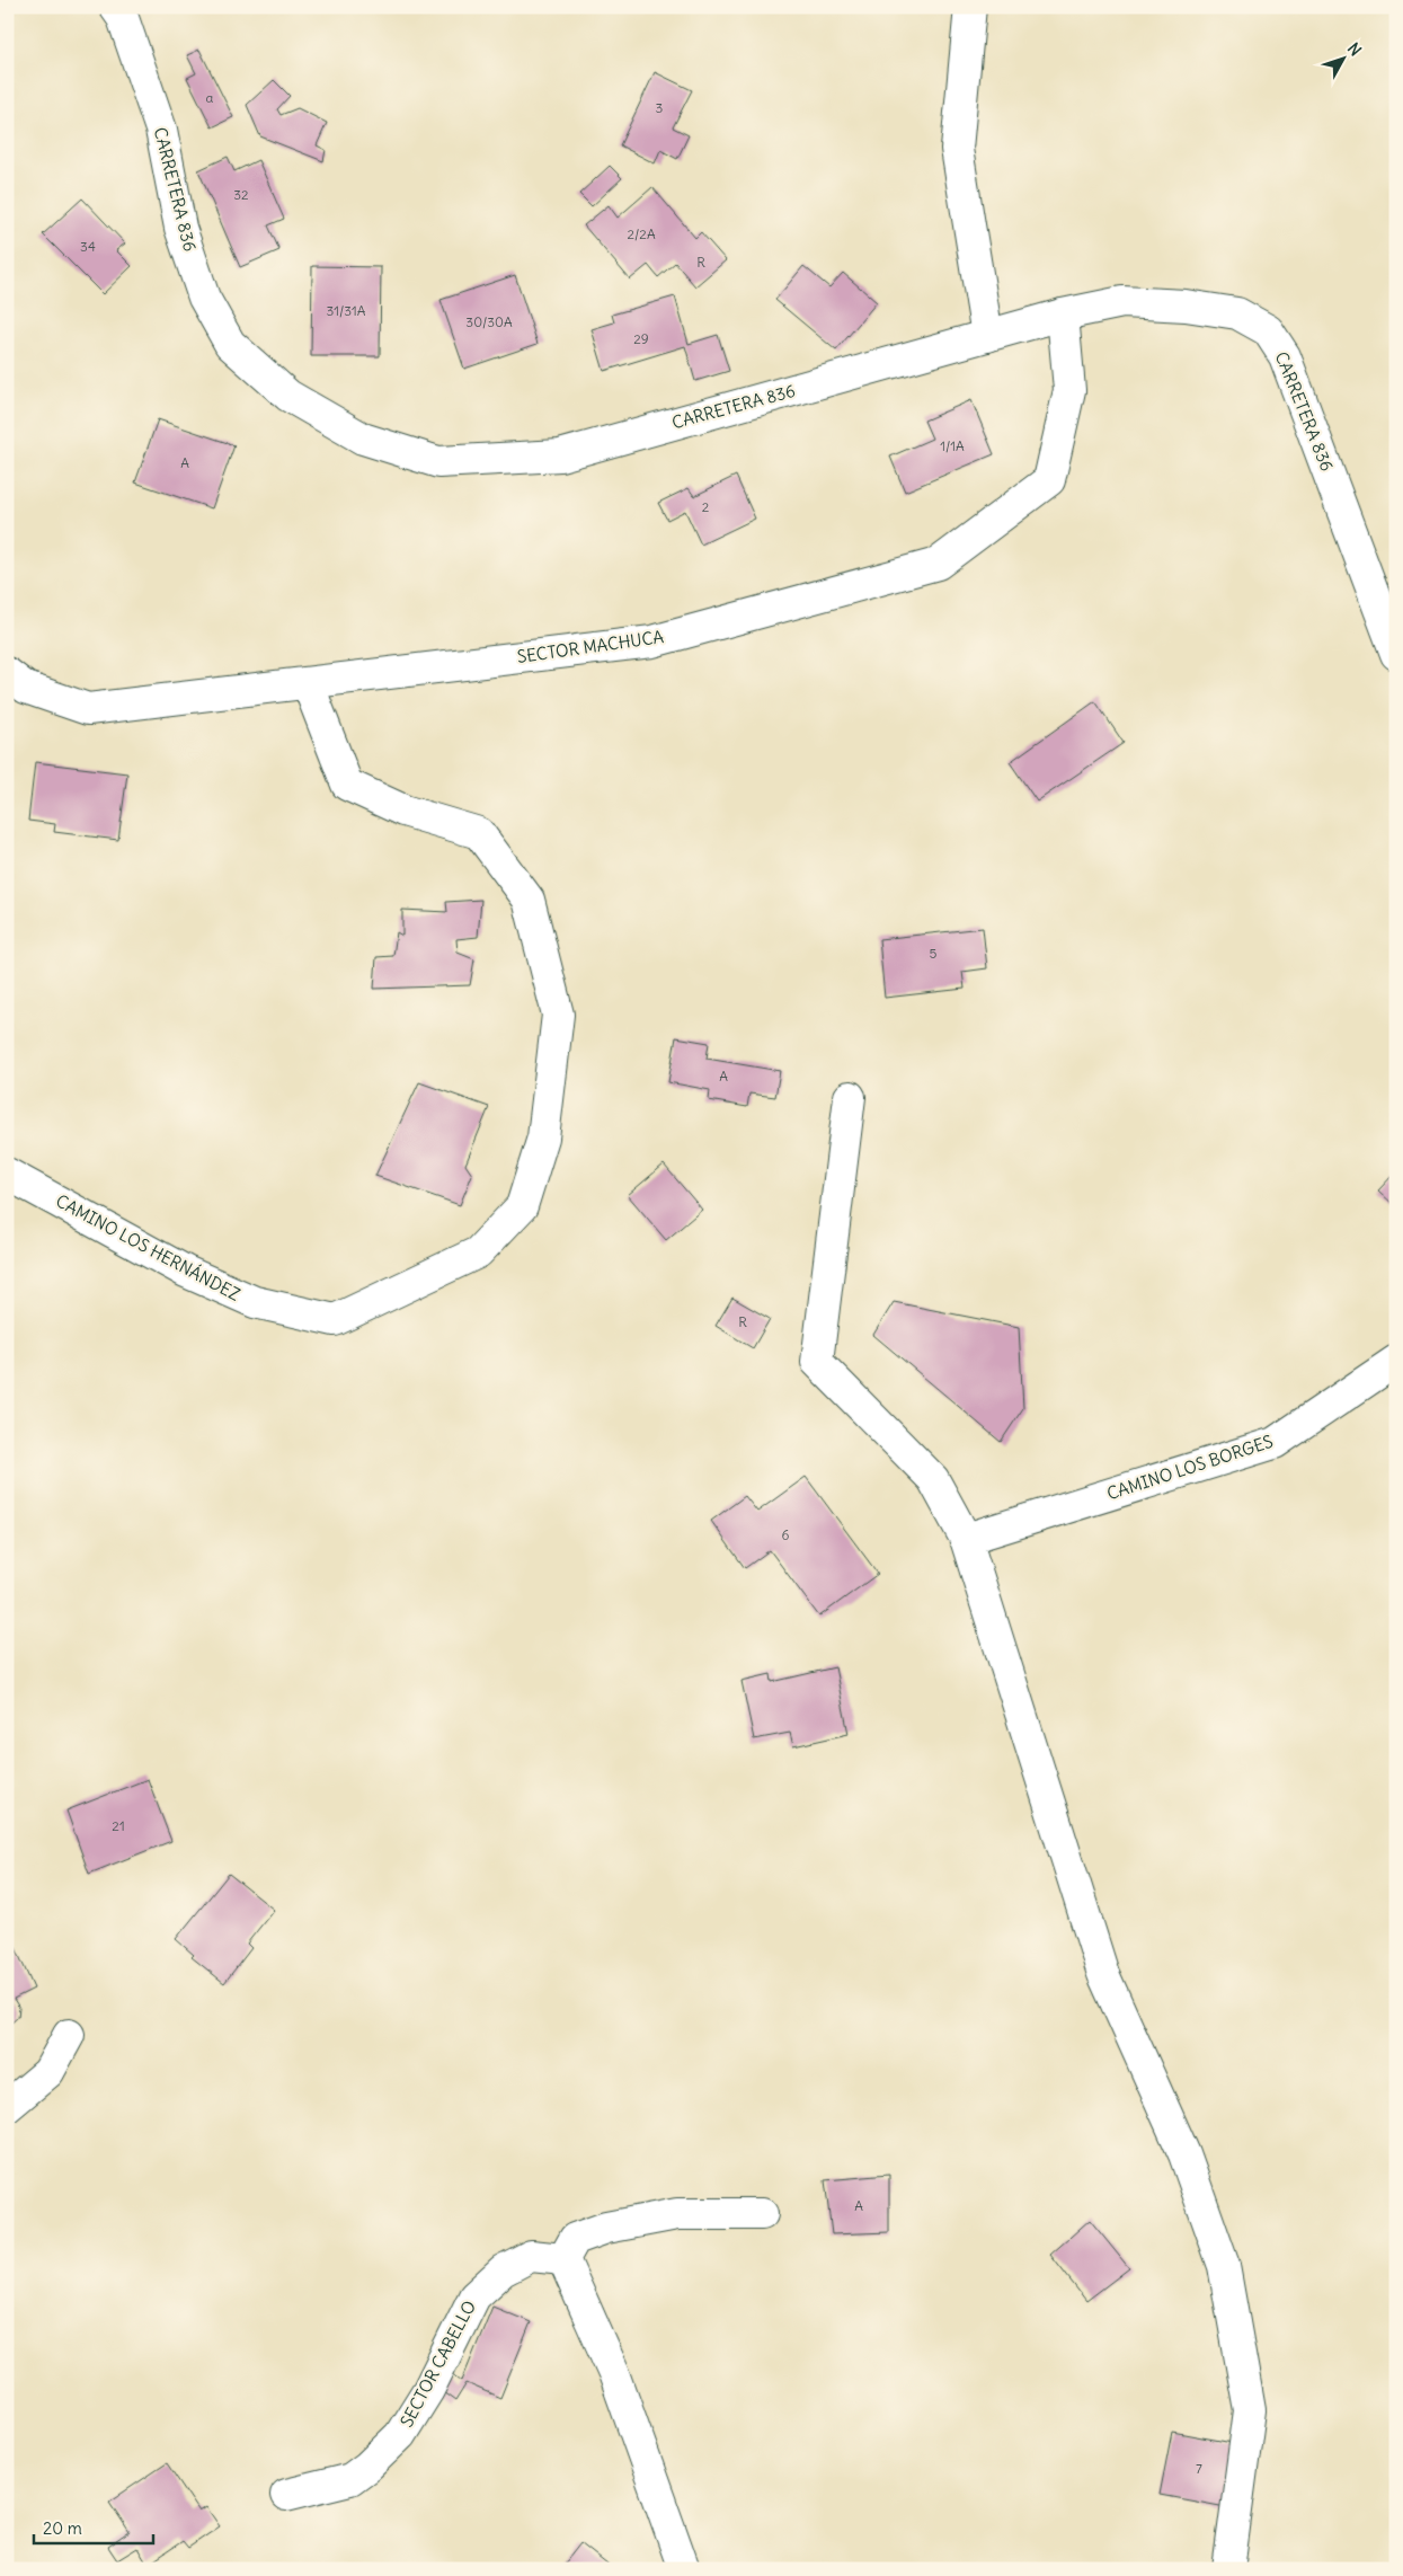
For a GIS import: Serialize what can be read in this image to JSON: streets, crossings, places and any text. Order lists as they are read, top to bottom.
{
  "streets": {
    "street": [
      "CARRETERA 836",
      "SECTOR MACHUCA",
      "CAMINO LOS HERNÁNDEZ",
      "CAMINO LOS BORGES",
      "SECTOR CABELLO"
    ]
  },
  "crossings": [
    ["CARRETERA 836", "SECTOR MACHUCA"],
    ["SECTOR MACHUCA", "CAMINO LOS HERNÁNDEZ"]
  ],
  "house_numbers": [
    "a",
    "3",
    "32",
    "2/2A",
    "34",
    "R",
    "31/31A",
    "30/30A",
    "29",
    "1/1A",
    "A",
    "2",
    "5",
    "A",
    "R",
    "6",
    "21",
    "A",
    "7"
  ],
  "scale_bar": "20 m",
  "north": "top right"
}
